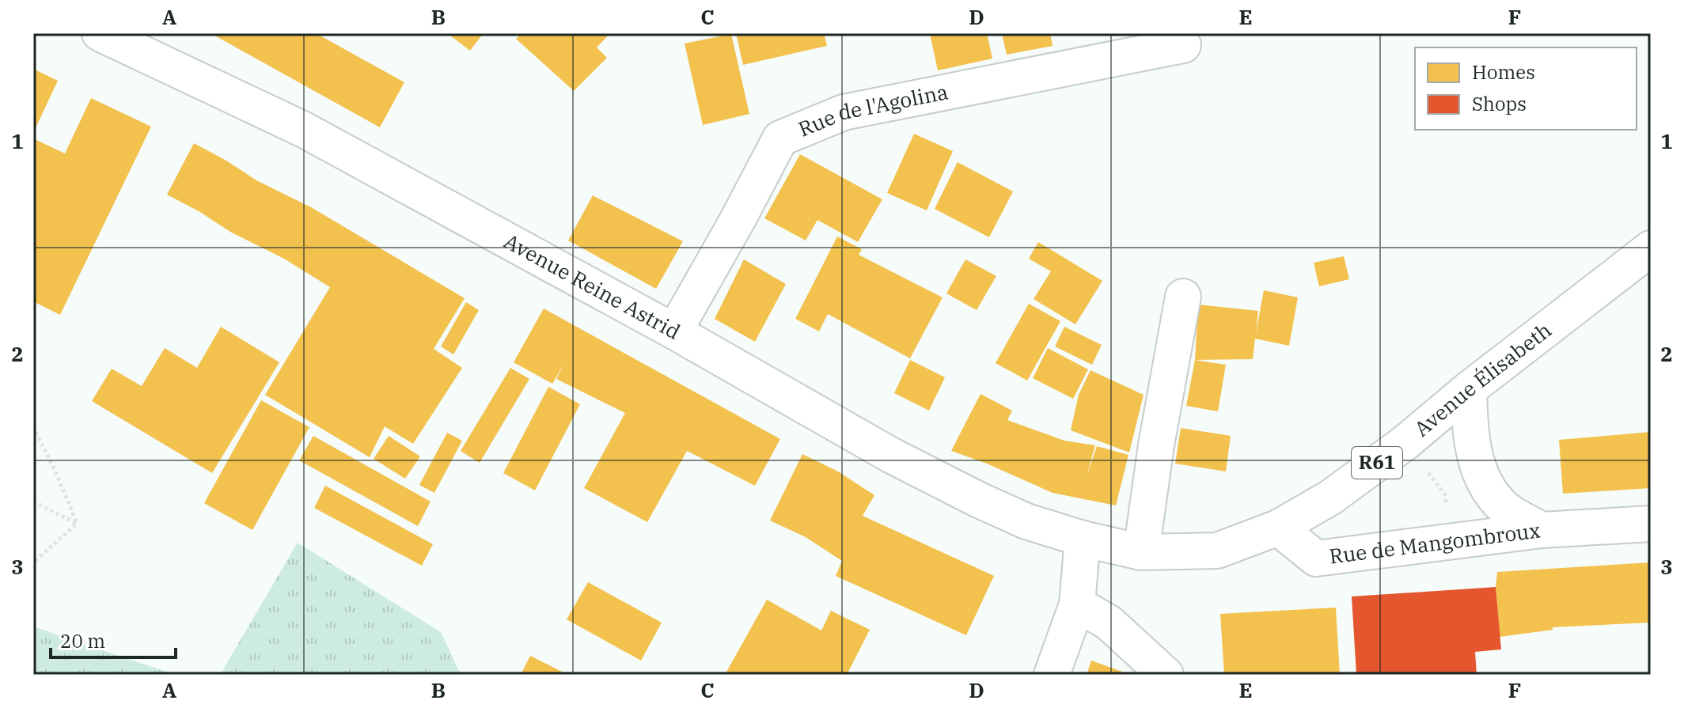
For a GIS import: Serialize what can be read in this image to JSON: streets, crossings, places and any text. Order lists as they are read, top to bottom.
{
  "streets": {
    "main road": [
      "Rue de l'Agolina",
      "Avenue Reine Astrid",
      "Avenue Élisabeth",
      "R61",
      "Rue de Mangombroux"
    ]
  },
  "crossings": [
    ["Rue de l'Agolina", "Avenue Reine Astrid"],
    ["Avenue Élisabeth", "Rue de Mangombroux"]
  ],
  "legend": ["Homes", "Shops"],
  "scale_bar": "20 m",
  "grid": {
    "columns": [
      "A",
      "B",
      "C",
      "D",
      "E",
      "F"
    ],
    "rows": ["1", "2", "3"]
  }
}
